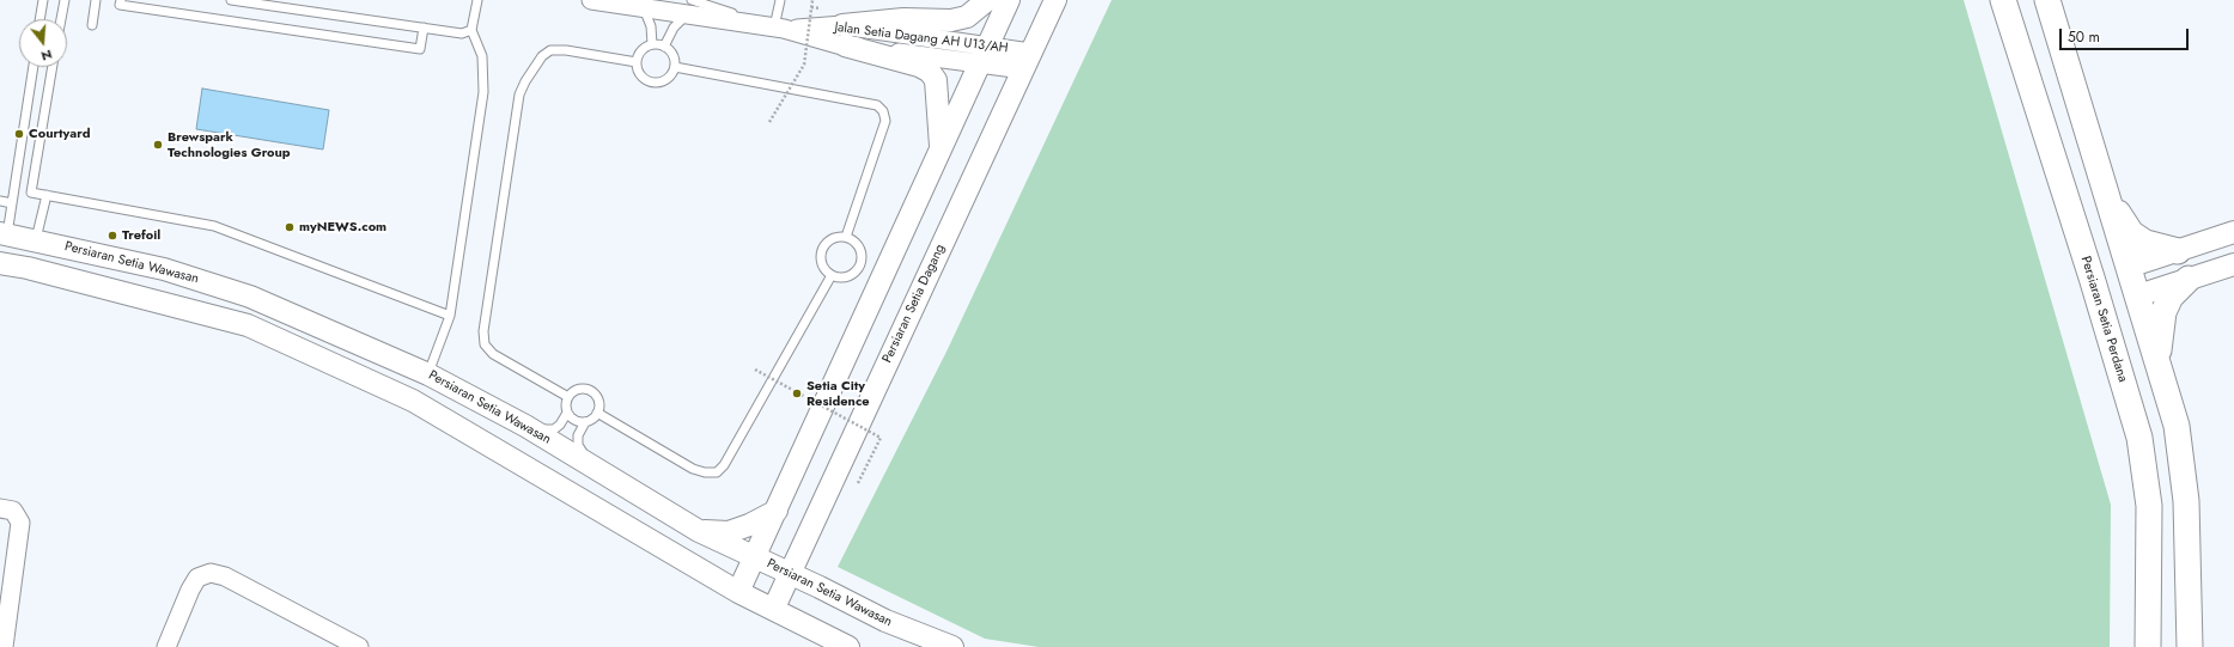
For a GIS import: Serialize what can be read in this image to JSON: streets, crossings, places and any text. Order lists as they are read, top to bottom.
{
  "streets": {
    "main road": ["Persiaran Setia Perdana"],
    "street": ["Jalan Setia Dagang AH U13/AH", "Persiaran Setia Wawasan", "Persiaran Setia Dagang"]
  },
  "crossings": [
    ["Jalan Setia Dagang AH U13/AH", "Persiaran Setia Dagang"],
    ["Persiaran Setia Wawasan", "Persiaran Setia Dagang"]
  ],
  "places": [
    "Courtyard",
    "Brewspark Technologies Group",
    "myNEWS.com",
    "Trefoil",
    "Setia City Residence"
  ],
  "scale_bar": "50 m",
  "north": "bottom"
}
